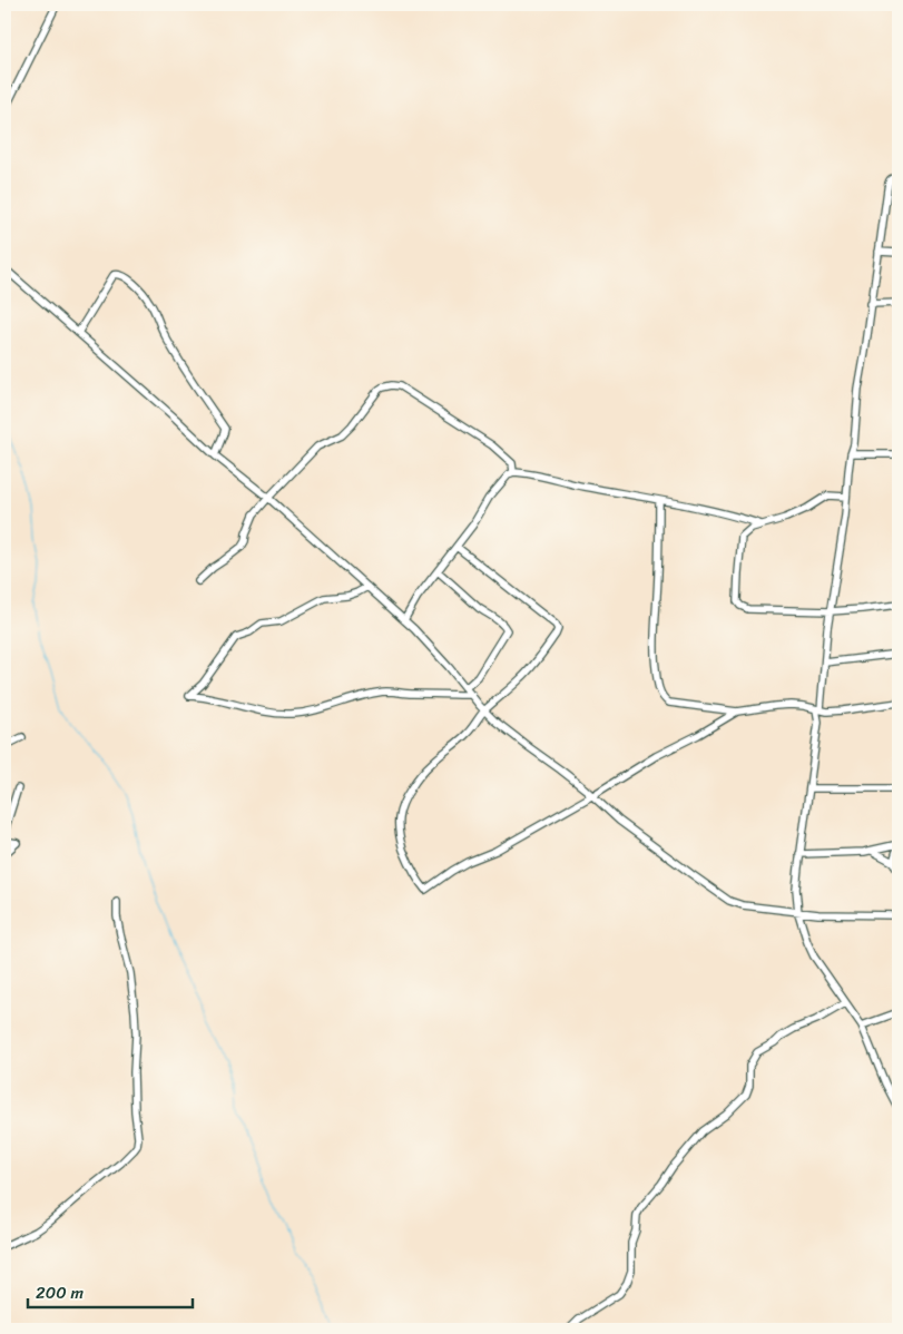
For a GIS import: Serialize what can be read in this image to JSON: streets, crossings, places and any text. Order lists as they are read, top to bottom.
{
  "scale_bar": "200 m"
}
